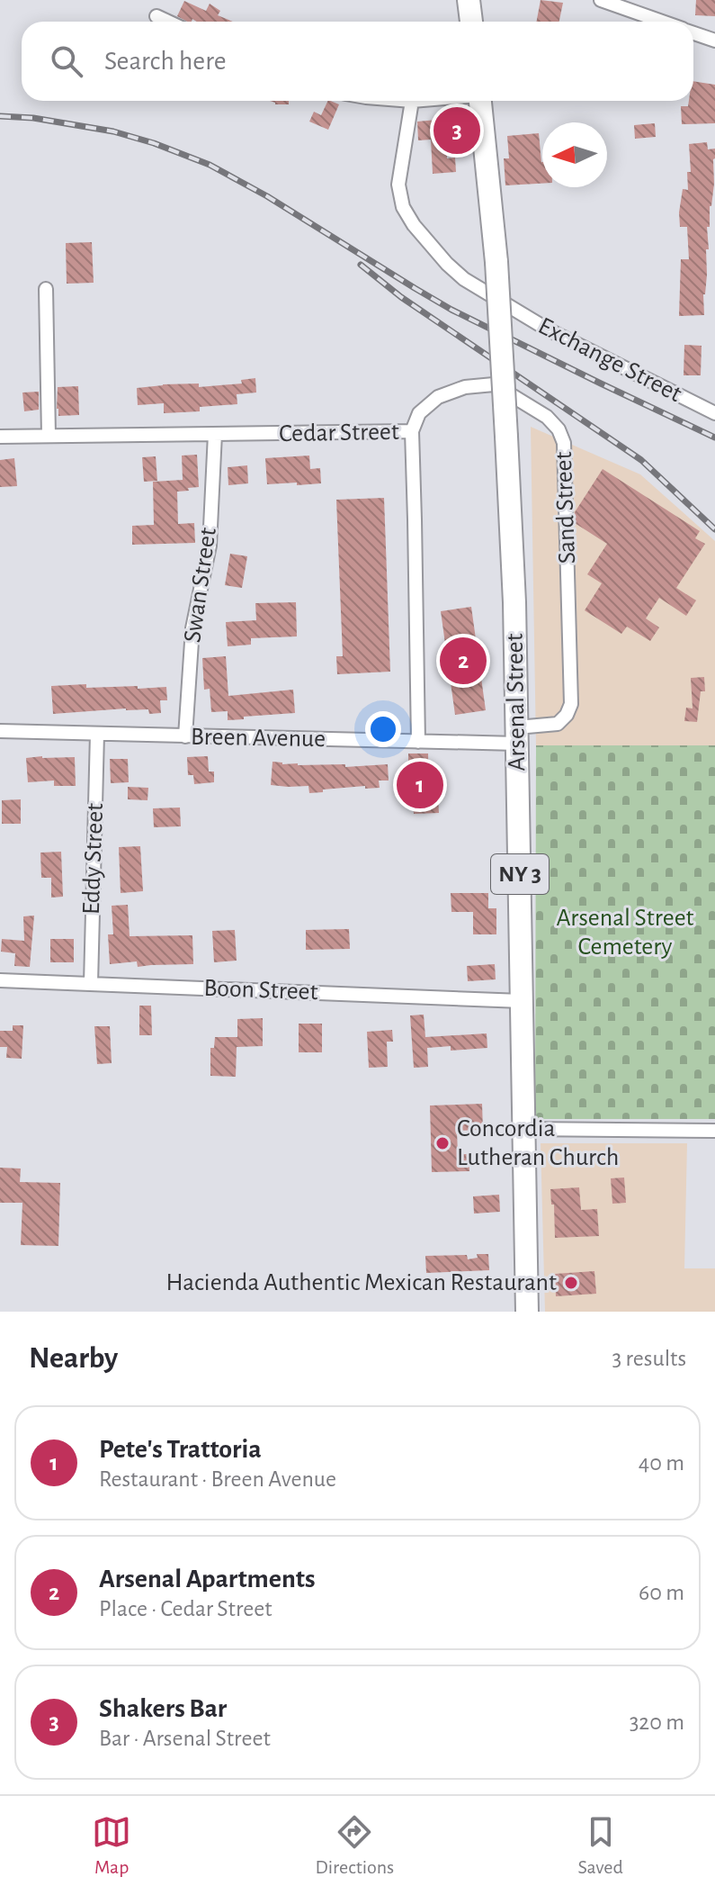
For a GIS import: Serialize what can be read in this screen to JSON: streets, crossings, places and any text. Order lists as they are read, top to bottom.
{
  "streets": {
    "highway": ["Arsenal Street", "NY 3"],
    "street": [
      "Exchange Street",
      "Cedar Street",
      "Sand Street",
      "Swan Street",
      "Breen Avenue",
      "Eddy Street",
      "Boon Street"
    ]
  },
  "crossings": [
    ["Cedar Street", "Sand Street"],
    ["Cedar Street", "Swan Street"],
    ["Cedar Street", "Breen Avenue"],
    ["Sand Street", "Arsenal Street"],
    ["Sand Street", "Breen Avenue"],
    ["Swan Street", "Breen Avenue"],
    ["Arsenal Street", "Breen Avenue"],
    ["Arsenal Street", "Boon Street"],
    ["Breen Avenue", "Eddy Street"],
    ["Eddy Street", "Boon Street"]
  ],
  "parks": ["Arsenal Street Cemetery"],
  "places": ["Concordia Lutheran Church", "Hacienda Authentic Mexican Restaurant"],
  "north": "left",
  "page": {
    "search": "Search here",
    "pins": ["3", "2", "1"],
    "heading": ["Nearby", "3 results"],
    "list": [
      {
        "mark": "1",
        "name": "Pete's Trattoria",
        "note": "Restaurant · Breen Avenue",
        "value": "40 m"
      },
      {
        "mark": "2",
        "name": "Arsenal Apartments",
        "note": "Place · Cedar Street",
        "value": "60 m"
      },
      {
        "mark": "3",
        "name": "Shakers Bar",
        "note": "Bar · Arsenal Street",
        "value": "320 m"
      }
    ],
    "nav": ["Map", "Directions", "Saved"]
  }
}
